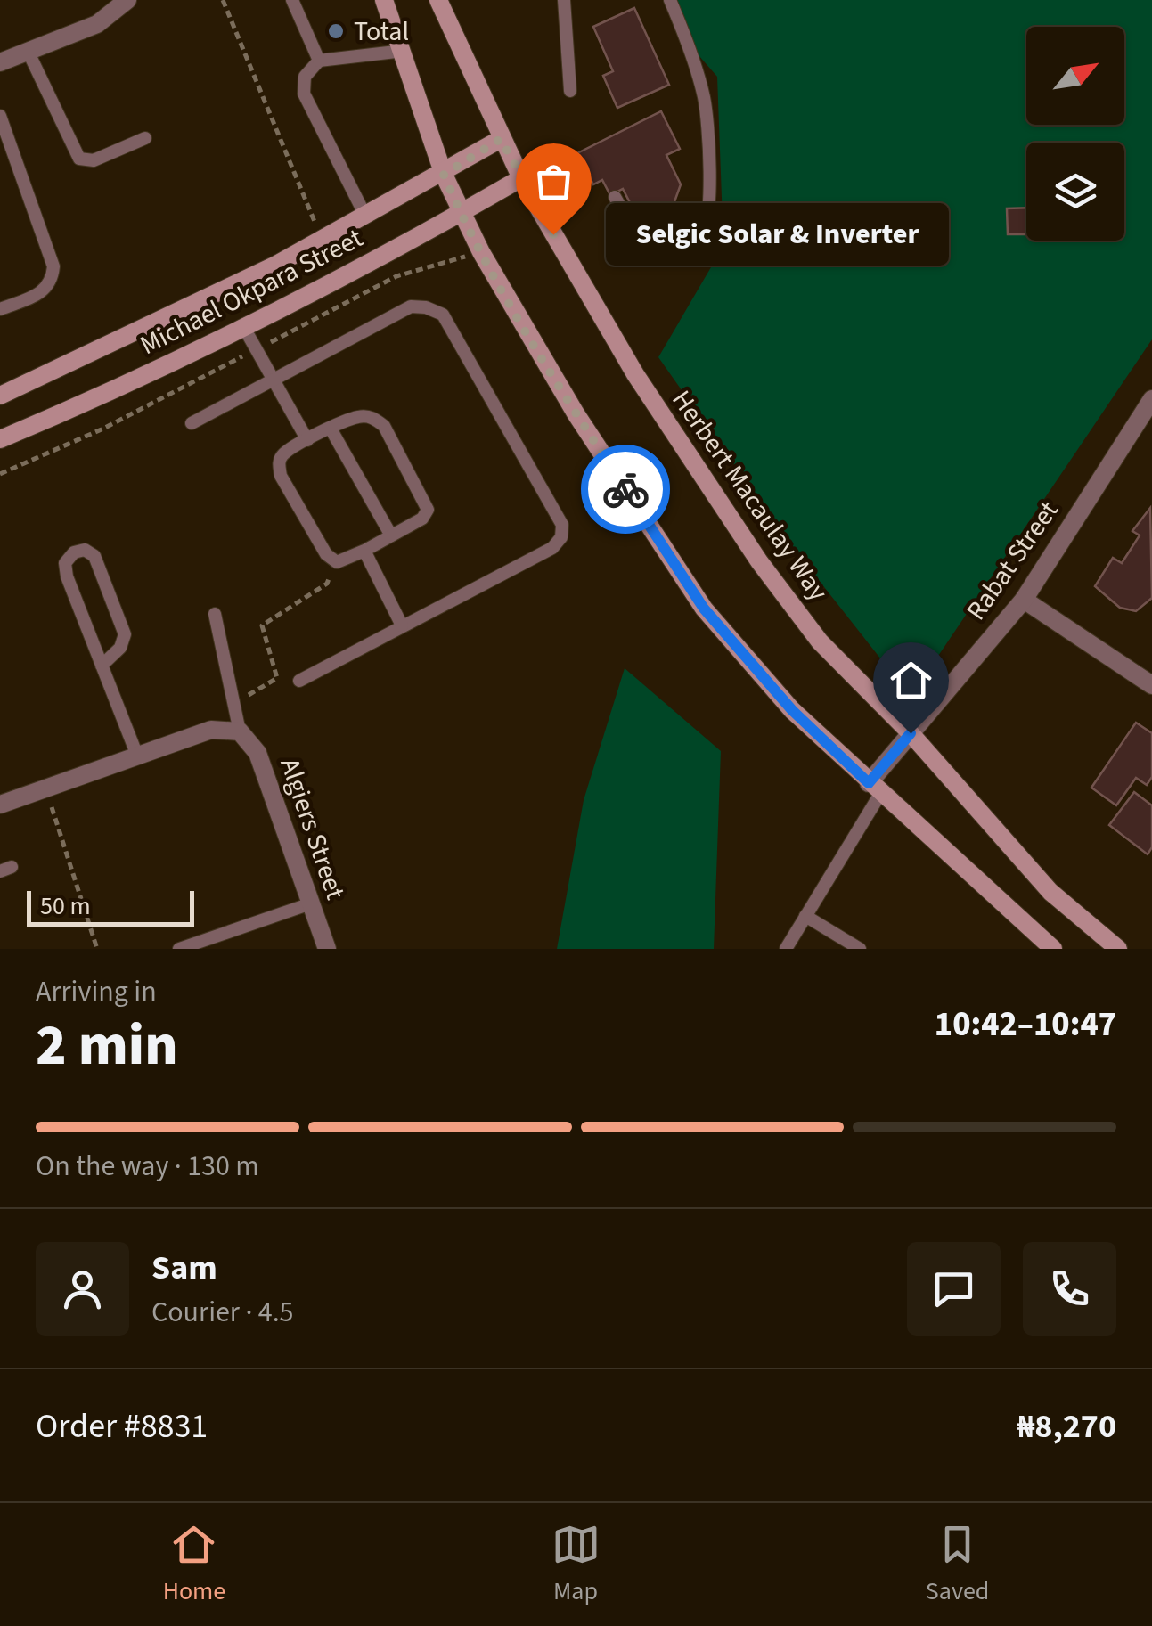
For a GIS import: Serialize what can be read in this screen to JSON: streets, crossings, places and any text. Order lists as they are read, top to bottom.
{
  "streets": {
    "main road": ["Michael Okpara Street", "Herbert Macaulay Way"],
    "street": ["Rabat Street", "Algiers Street"]
  },
  "crossings": [
    ["Michael Okpara Street", "Herbert Macaulay Way"],
    ["Herbert Macaulay Way", "Rabat Street"]
  ],
  "places": ["Total", "Selgic Solar & Inverter"],
  "scale_bar": "50 m",
  "north": "top right",
  "page": {
    "bubble": "Selgic Solar & Inverter",
    "scale": "50 m",
    "heading": ["2 min", "Arriving in", "10:42–10:47"],
    "panel": [
      "Sam",
      "Courier · 4.5",
      "Order #8831",
      "₦8,270"
    ],
    "bar": "On the way · 130 m",
    "tabs": ["Home", "Map", "Saved"]
  }
}
